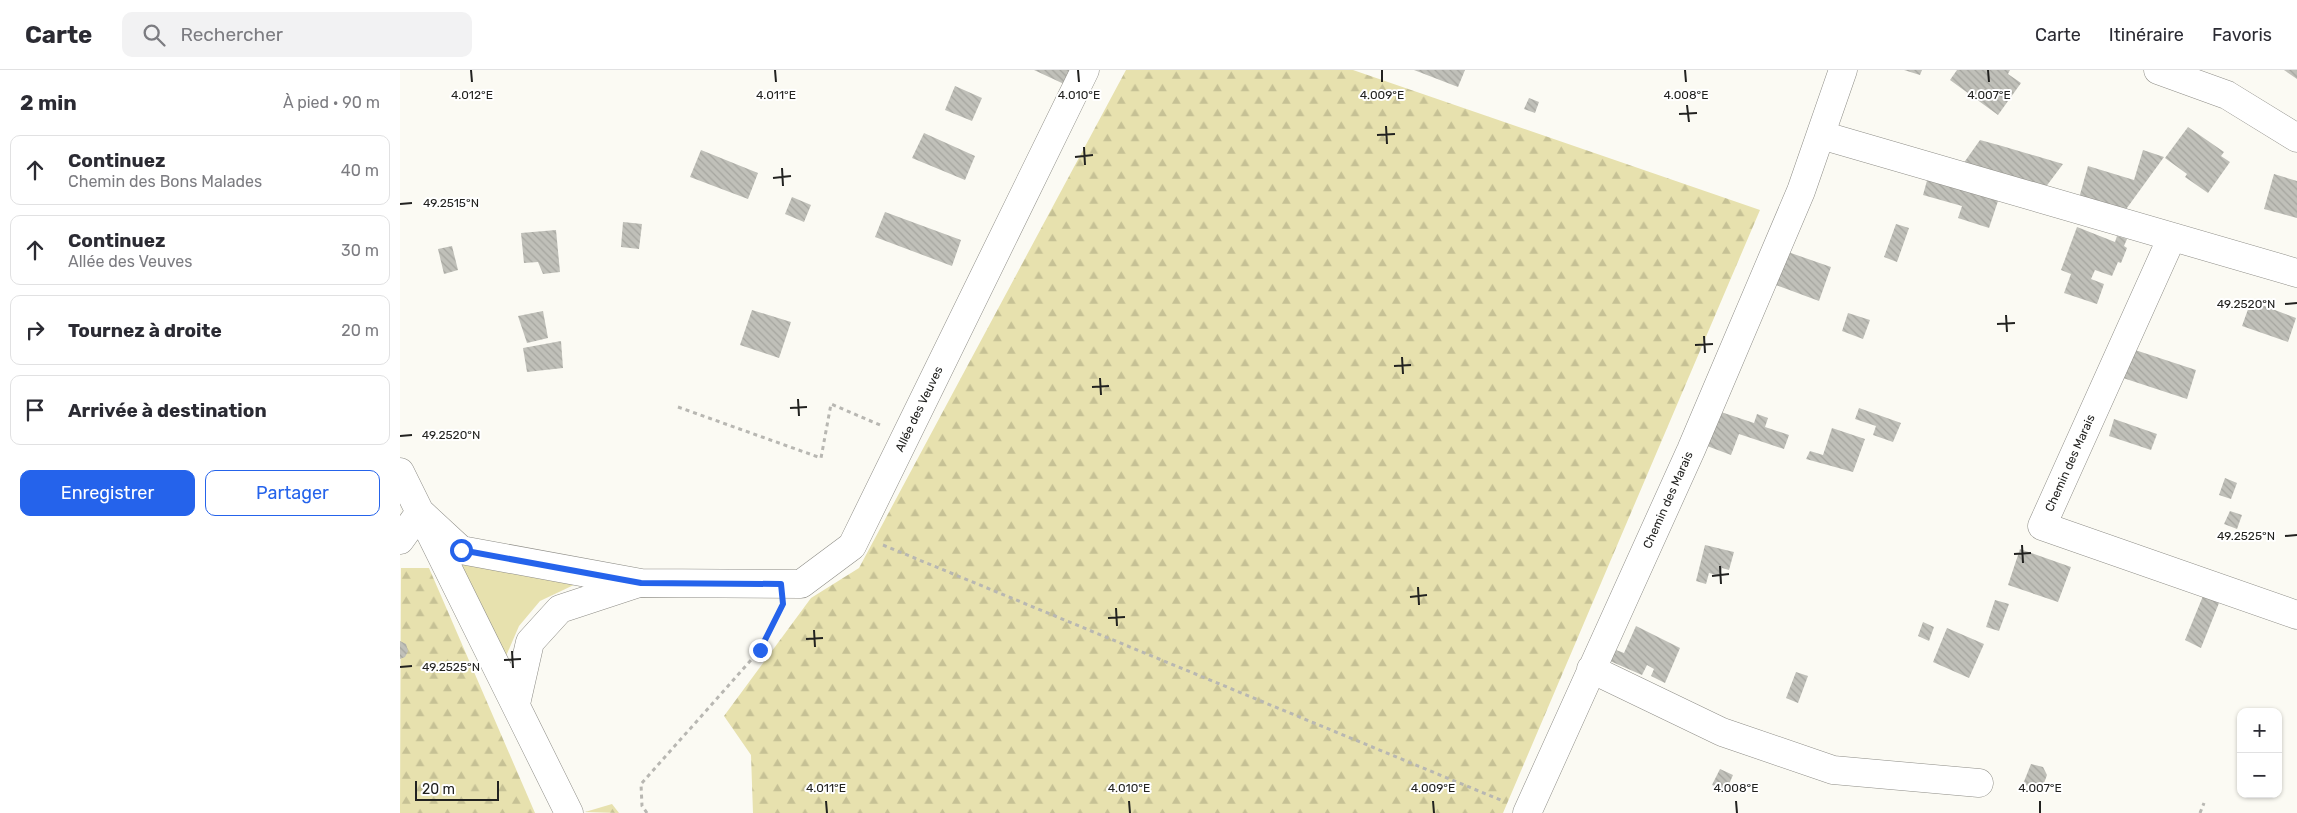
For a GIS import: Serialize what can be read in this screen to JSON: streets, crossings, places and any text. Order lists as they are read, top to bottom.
{
  "streets": {
    "street": ["Allée des Veuves", "Chemin des Marais"]
  },
  "scale_bar": "20 m",
  "page": {
    "header": "Carte",
    "search": "Rechercher",
    "nav": ["Carte", "Itinéraire", "Favoris"],
    "heading": ["2 min", "À pied · 90 m"],
    "list": [
      ["Continuez", "Chemin des Bons Malades", "40 m"],
      ["Continuez", "Allée des Veuves", "30 m"],
      ["Tournez à droite", "20 m"],
      "Arrivée à destination"
    ],
    "buttons": ["Enregistrer", "Partager"],
    "map_buttons": ["+", "−"],
    "scale": "20 m"
  },
  "coordinates": [
    "4.012°E",
    "4.011°E",
    "4.010°E",
    "4.009°E",
    "4.008°E",
    "4.007°E",
    "49.2515°N",
    "49.2520°N",
    "49.2525°N"
  ]
}
